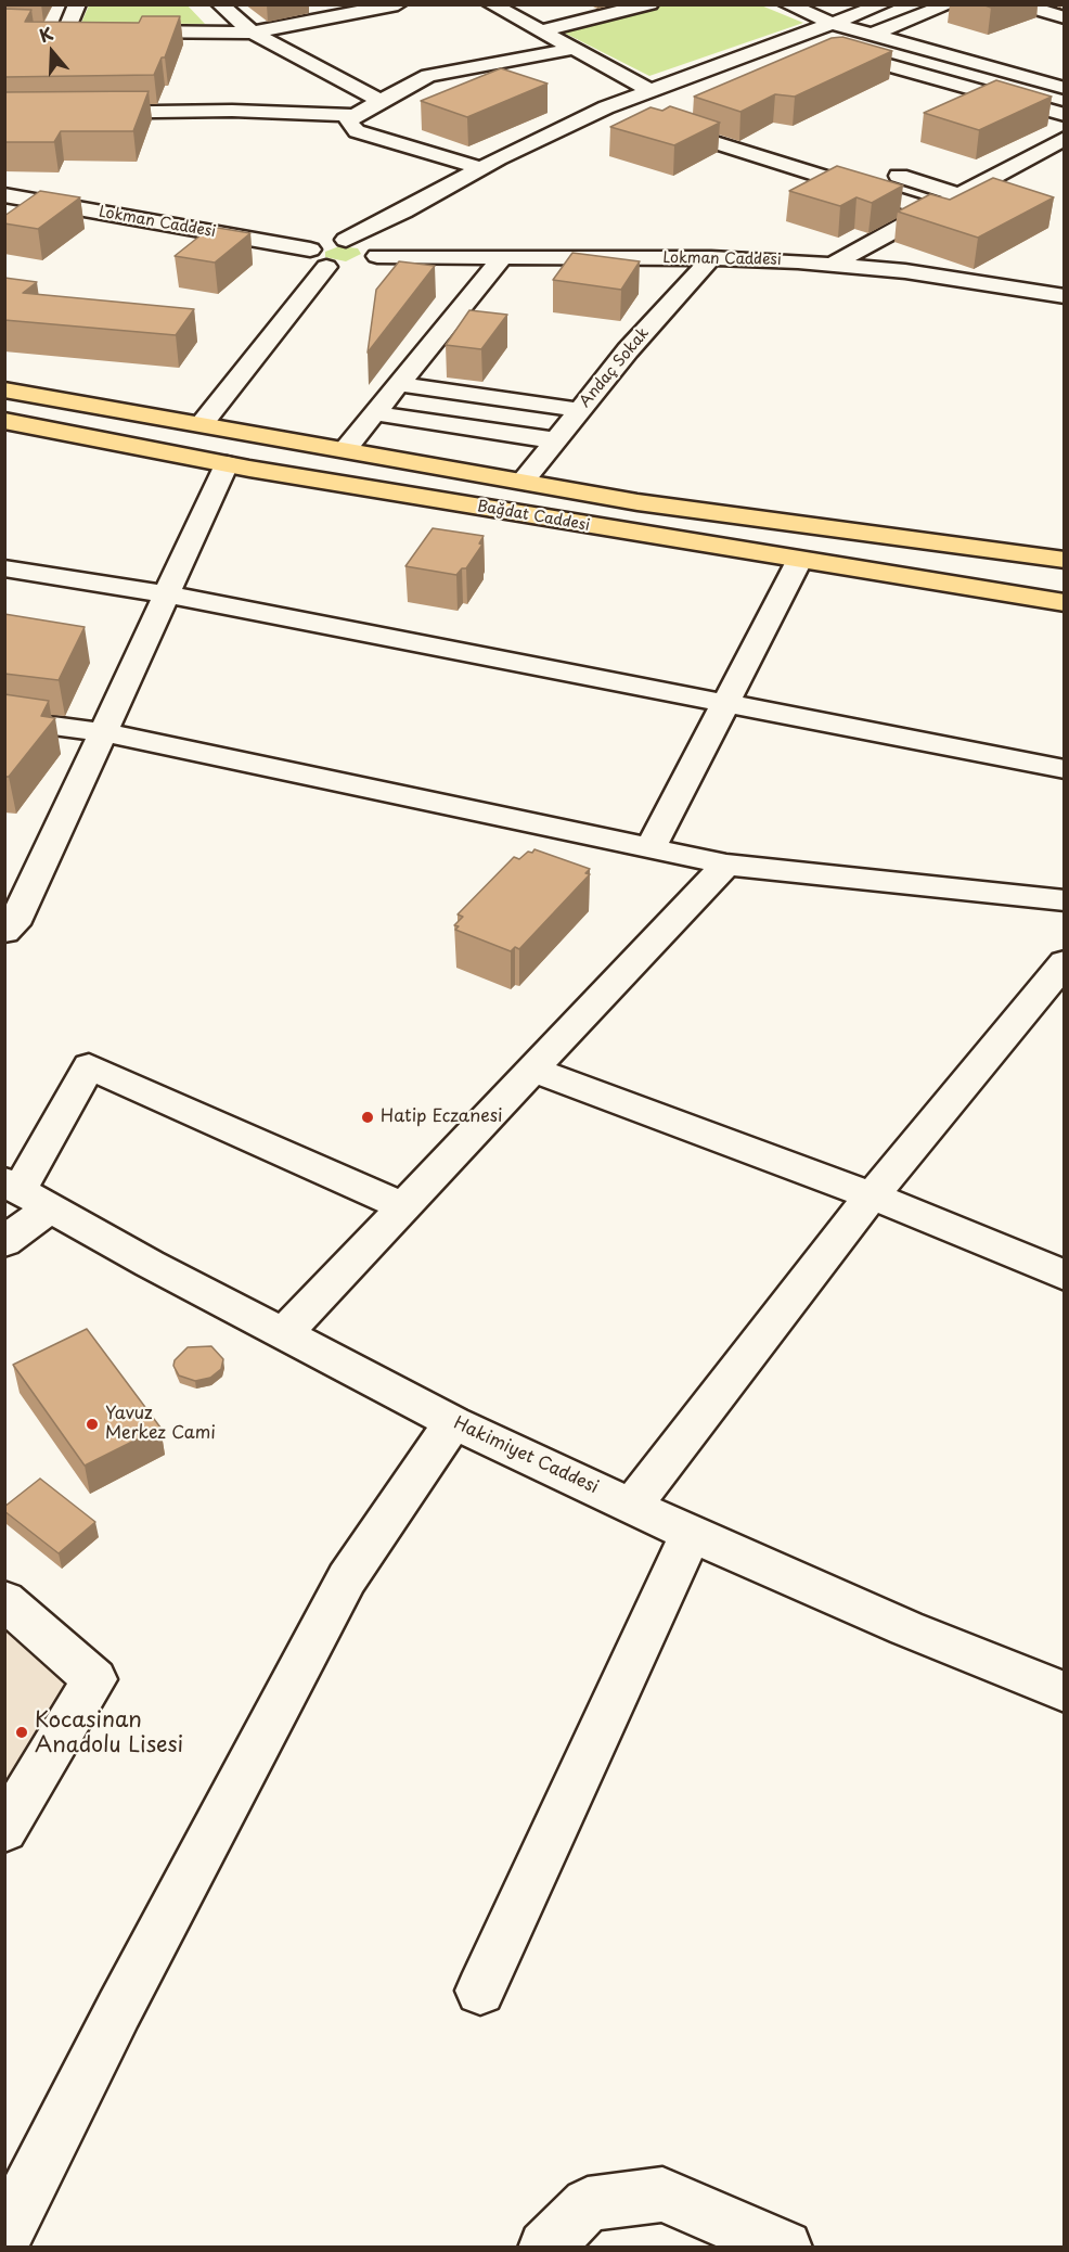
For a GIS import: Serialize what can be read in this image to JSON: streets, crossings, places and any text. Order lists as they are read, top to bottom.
{
  "streets": {
    "main road": ["Bağdat Caddesi"],
    "street": ["Lokman Caddesi", "Andaç Sokak", "Hakimiyet Caddesi"]
  },
  "crossings": [
    ["Lokman Caddesi", "Andaç Sokak"],
    ["Andaç Sokak", "Bağdat Caddesi"]
  ],
  "places": ["Hatip Eczanesi", "Yavuz Merkez Cami", "Kocasinan Anadolu Lisesi"],
  "north": "top"
}
